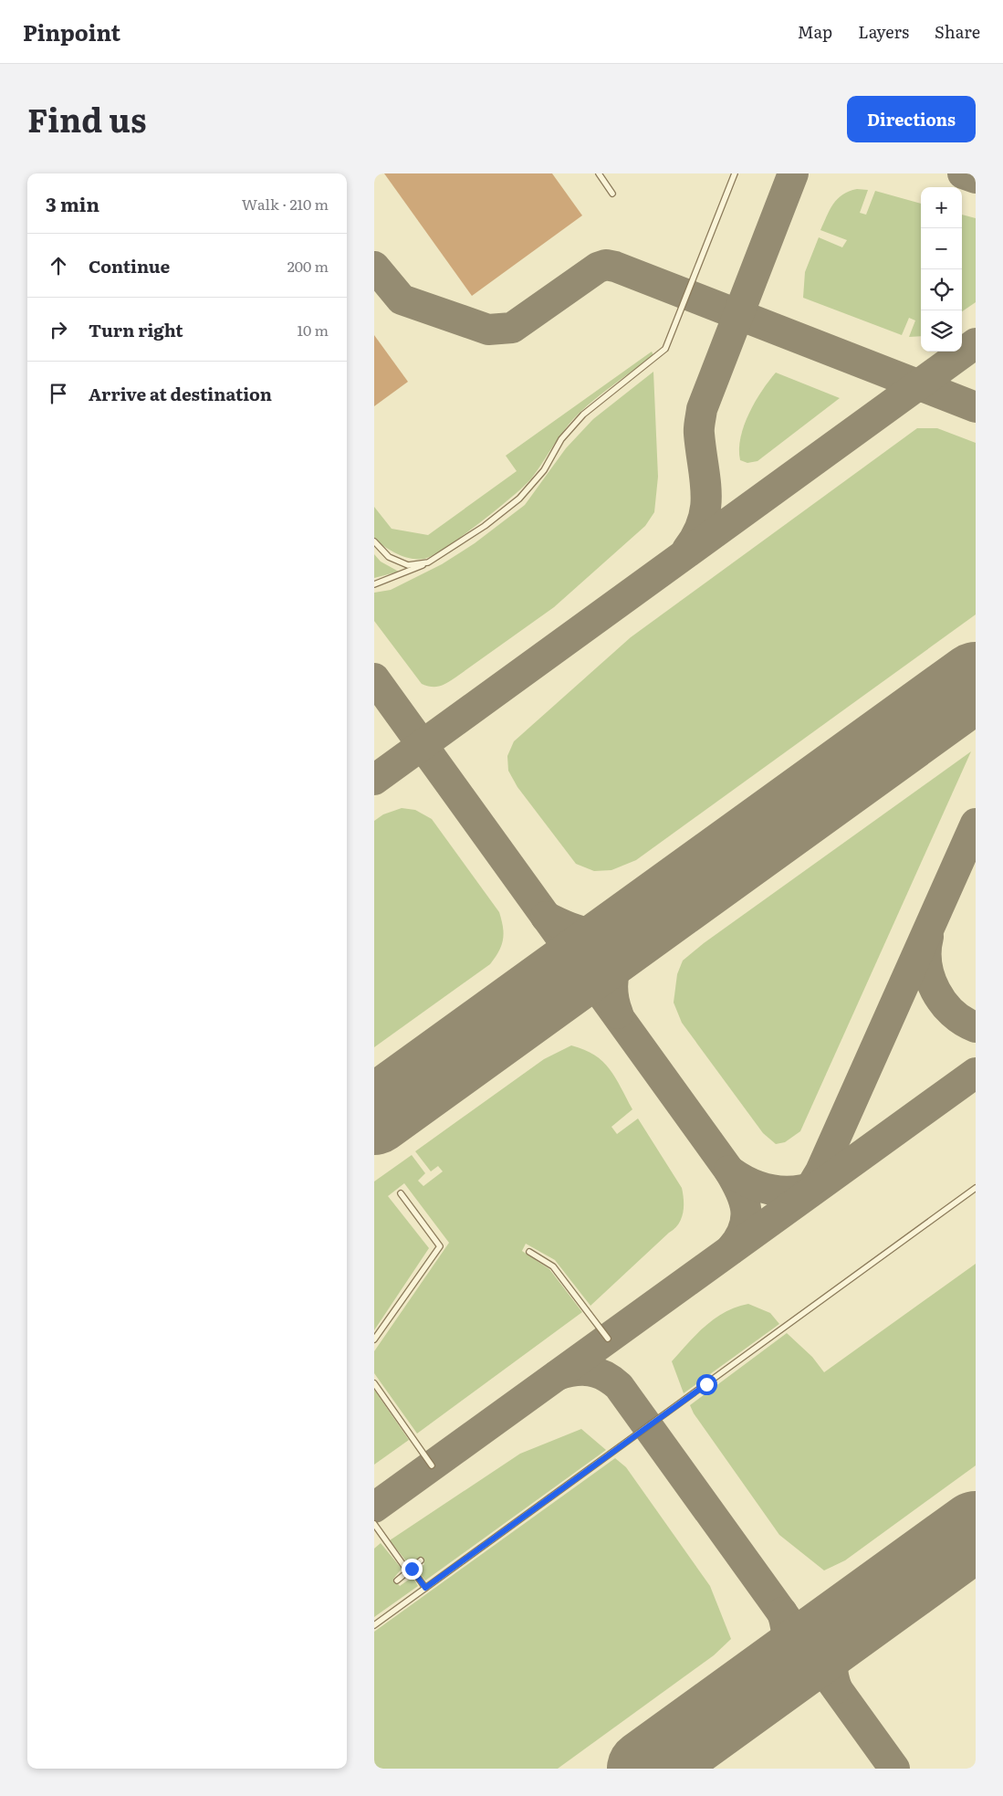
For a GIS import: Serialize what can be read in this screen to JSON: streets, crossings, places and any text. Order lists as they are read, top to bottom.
{
  "page": {
    "header": "Pinpoint",
    "nav": ["Map", "Layers", "Share"],
    "title": "Find us",
    "buttons": "Directions",
    "heading": ["3 min", "Walk · 210 m"],
    "map_buttons": ["+", "−"],
    "list": [
      ["Continue", "200 m"],
      ["Turn right", "10 m"],
      "Arrive at destination"
    ]
  }
}
